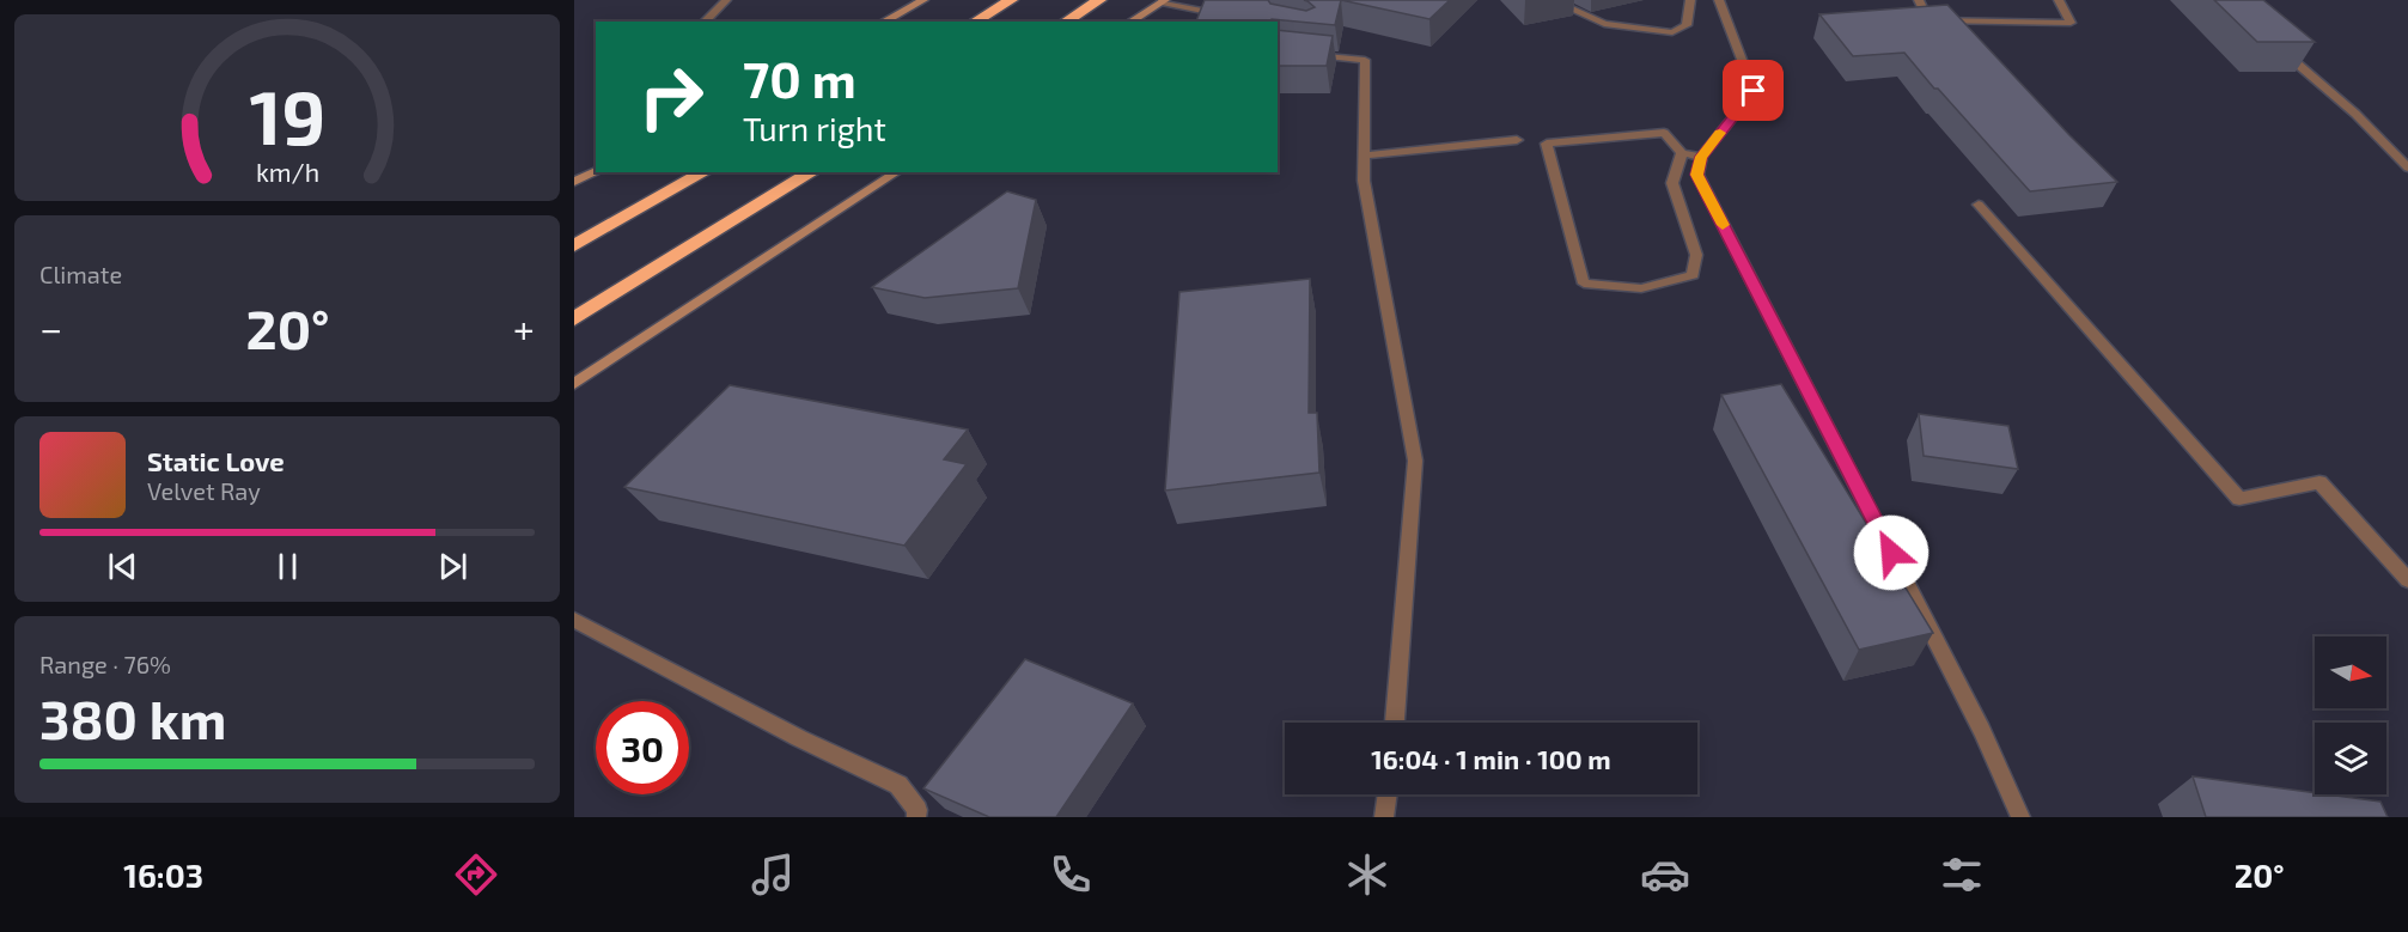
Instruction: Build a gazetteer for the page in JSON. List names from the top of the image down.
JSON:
{
  "north": "right",
  "page": {
    "turn": ["70 m", "Turn right"],
    "tile": [
      "Climate",
      ["Range · 76%", "380 km"]
    ],
    "heat": ["−", "20°", "+"],
    "song": ["Static Love", "Velvet Ray"],
    "limit": "30",
    "trip": "16:04 · 1 min · 100 m",
    "tabs": ["16:03", "20°"],
    "gauge": ["19", "km/h"]
  }
}
